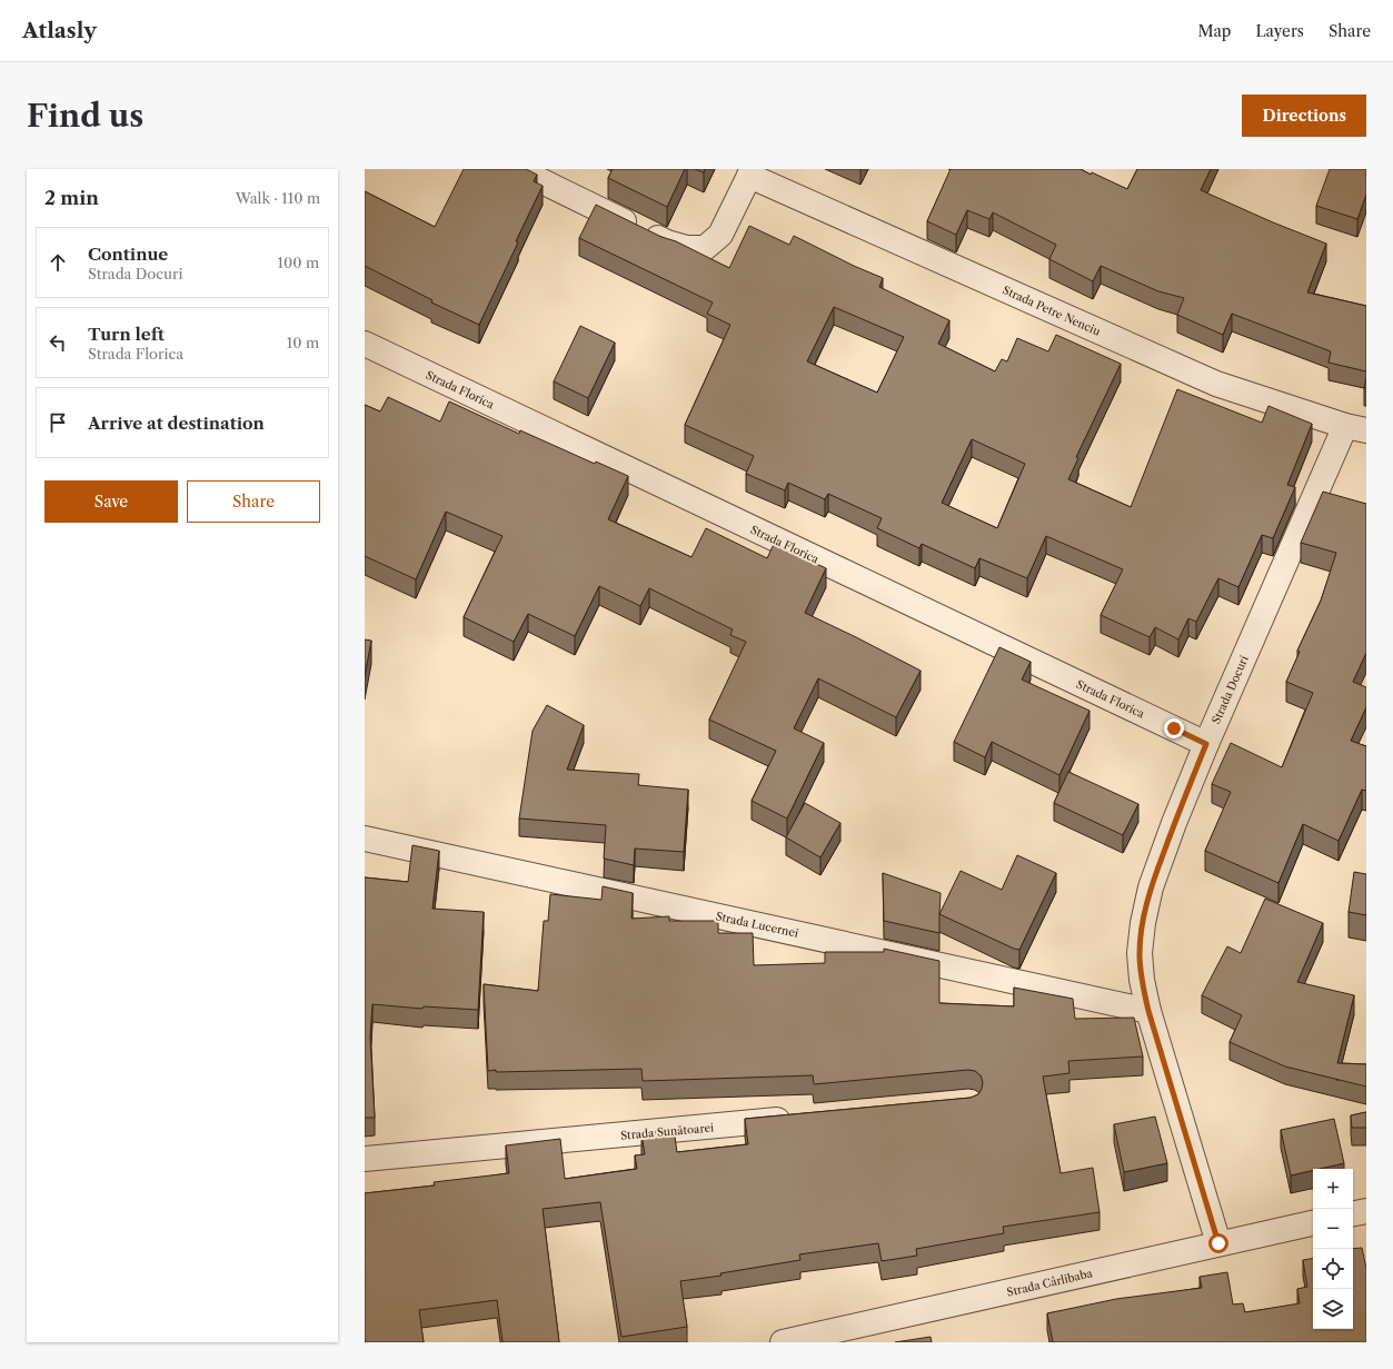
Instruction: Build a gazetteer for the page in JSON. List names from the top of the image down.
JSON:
{
  "streets": {
    "street": [
      "Strada Petre Nenciu",
      "Strada Florica",
      "Strada Docuri",
      "Strada Lucernei",
      "Strada Sunătoarei",
      "Strada Cârlibaba"
    ]
  },
  "crossings": [
    ["Strada Petre Nenciu", "Strada Docuri"],
    ["Strada Florica", "Strada Docuri"],
    ["Strada Docuri", "Strada Lucernei"],
    ["Strada Docuri", "Strada Cârlibaba"]
  ],
  "page": {
    "header": "Atlasly",
    "nav": ["Map", "Layers", "Share"],
    "buttons": [
      "Directions",
      ["Save", "Share"]
    ],
    "title": "Find us",
    "heading": ["2 min", "Walk · 110 m"],
    "list": [
      ["Continue", "Strada Docuri", "100 m"],
      ["Turn left", "Strada Florica", "10 m"],
      "Arrive at destination"
    ],
    "map_buttons": ["+", "−"]
  }
}
